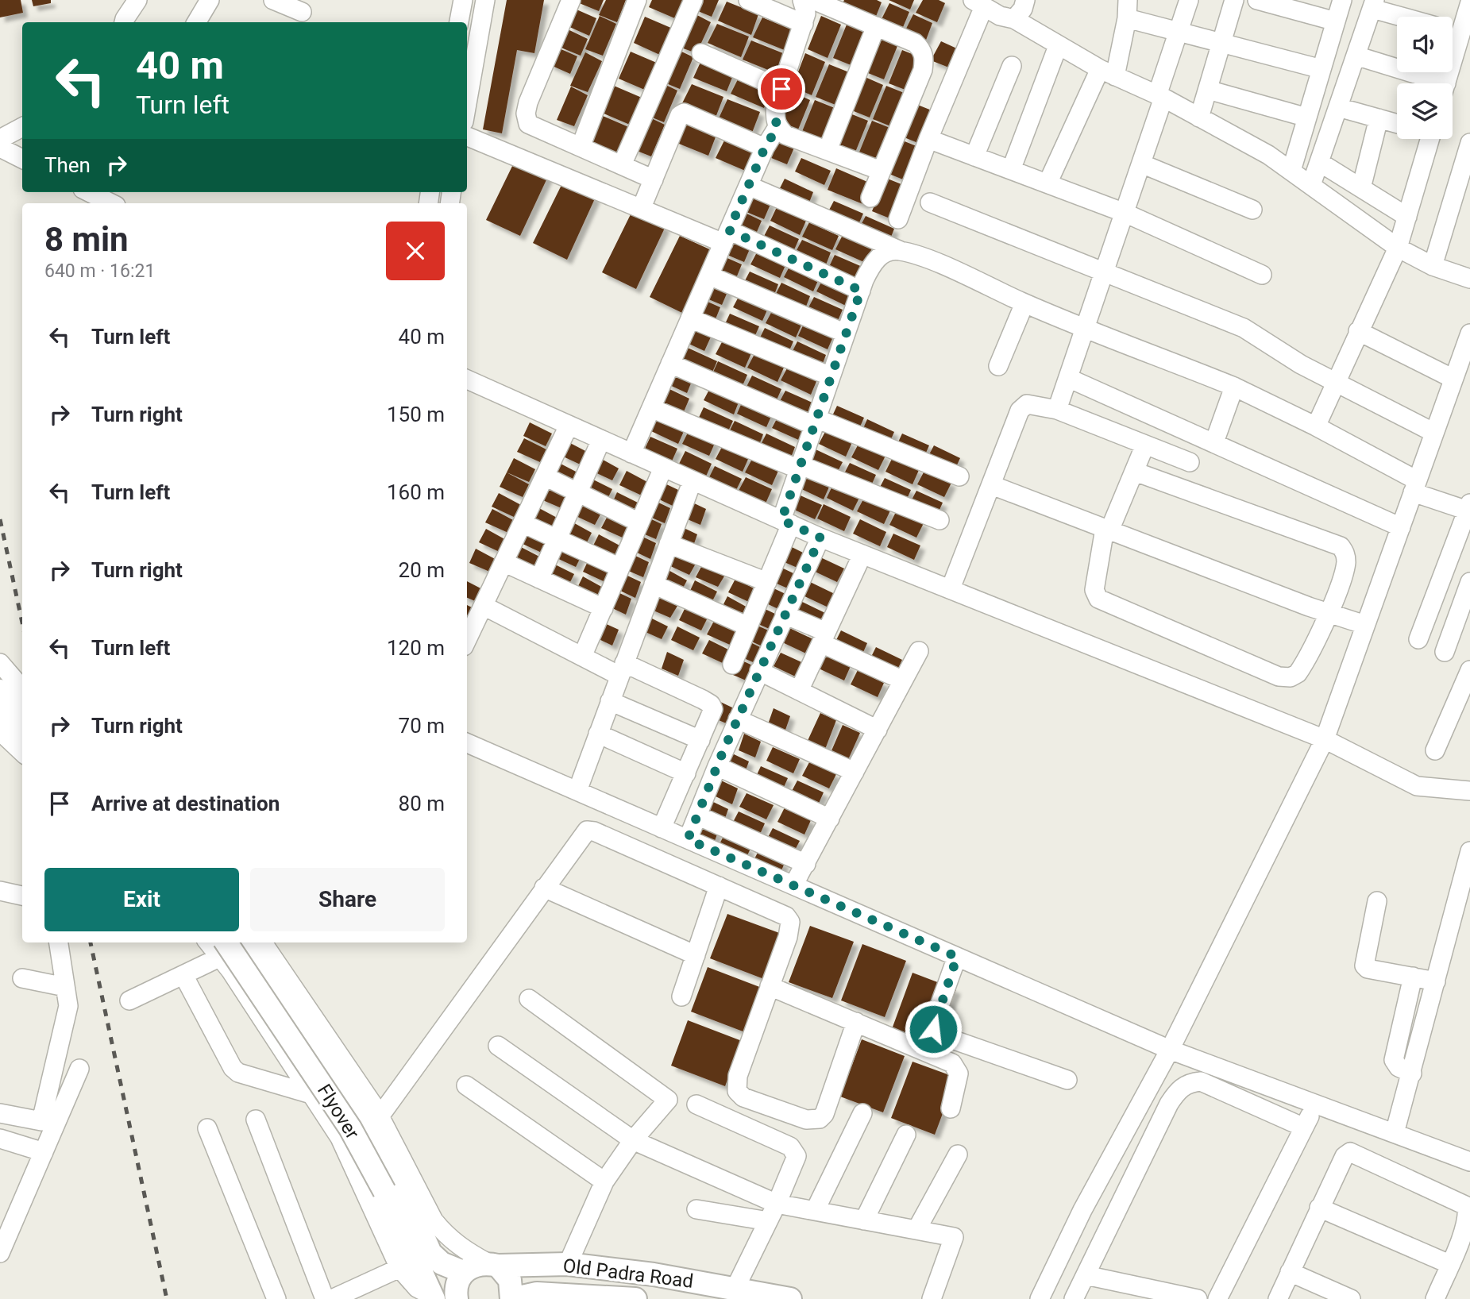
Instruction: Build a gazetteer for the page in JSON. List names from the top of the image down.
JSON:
{
  "streets": {
    "main road": ["Flyover", "Old Padra Road"]
  },
  "crossings": [
    ["Flyover", "Old Padra Road"]
  ],
  "page": {
    "turn": ["40 m", "Turn left"],
    "then": "Then",
    "heading": ["8 min", "640 m · 16:21"],
    "list": [
      {
        "name": "Turn left",
        "value": "40 m"
      },
      {
        "name": "Turn right",
        "value": "150 m"
      },
      {
        "name": "Turn left",
        "value": "160 m"
      },
      {
        "name": "Turn right",
        "value": "20 m"
      },
      {
        "name": "Turn left",
        "value": "120 m"
      },
      {
        "name": "Turn right",
        "value": "70 m"
      },
      {
        "name": "Arrive at destination",
        "value": "80 m"
      }
    ],
    "buttons": ["Exit", "Share"]
  }
}
